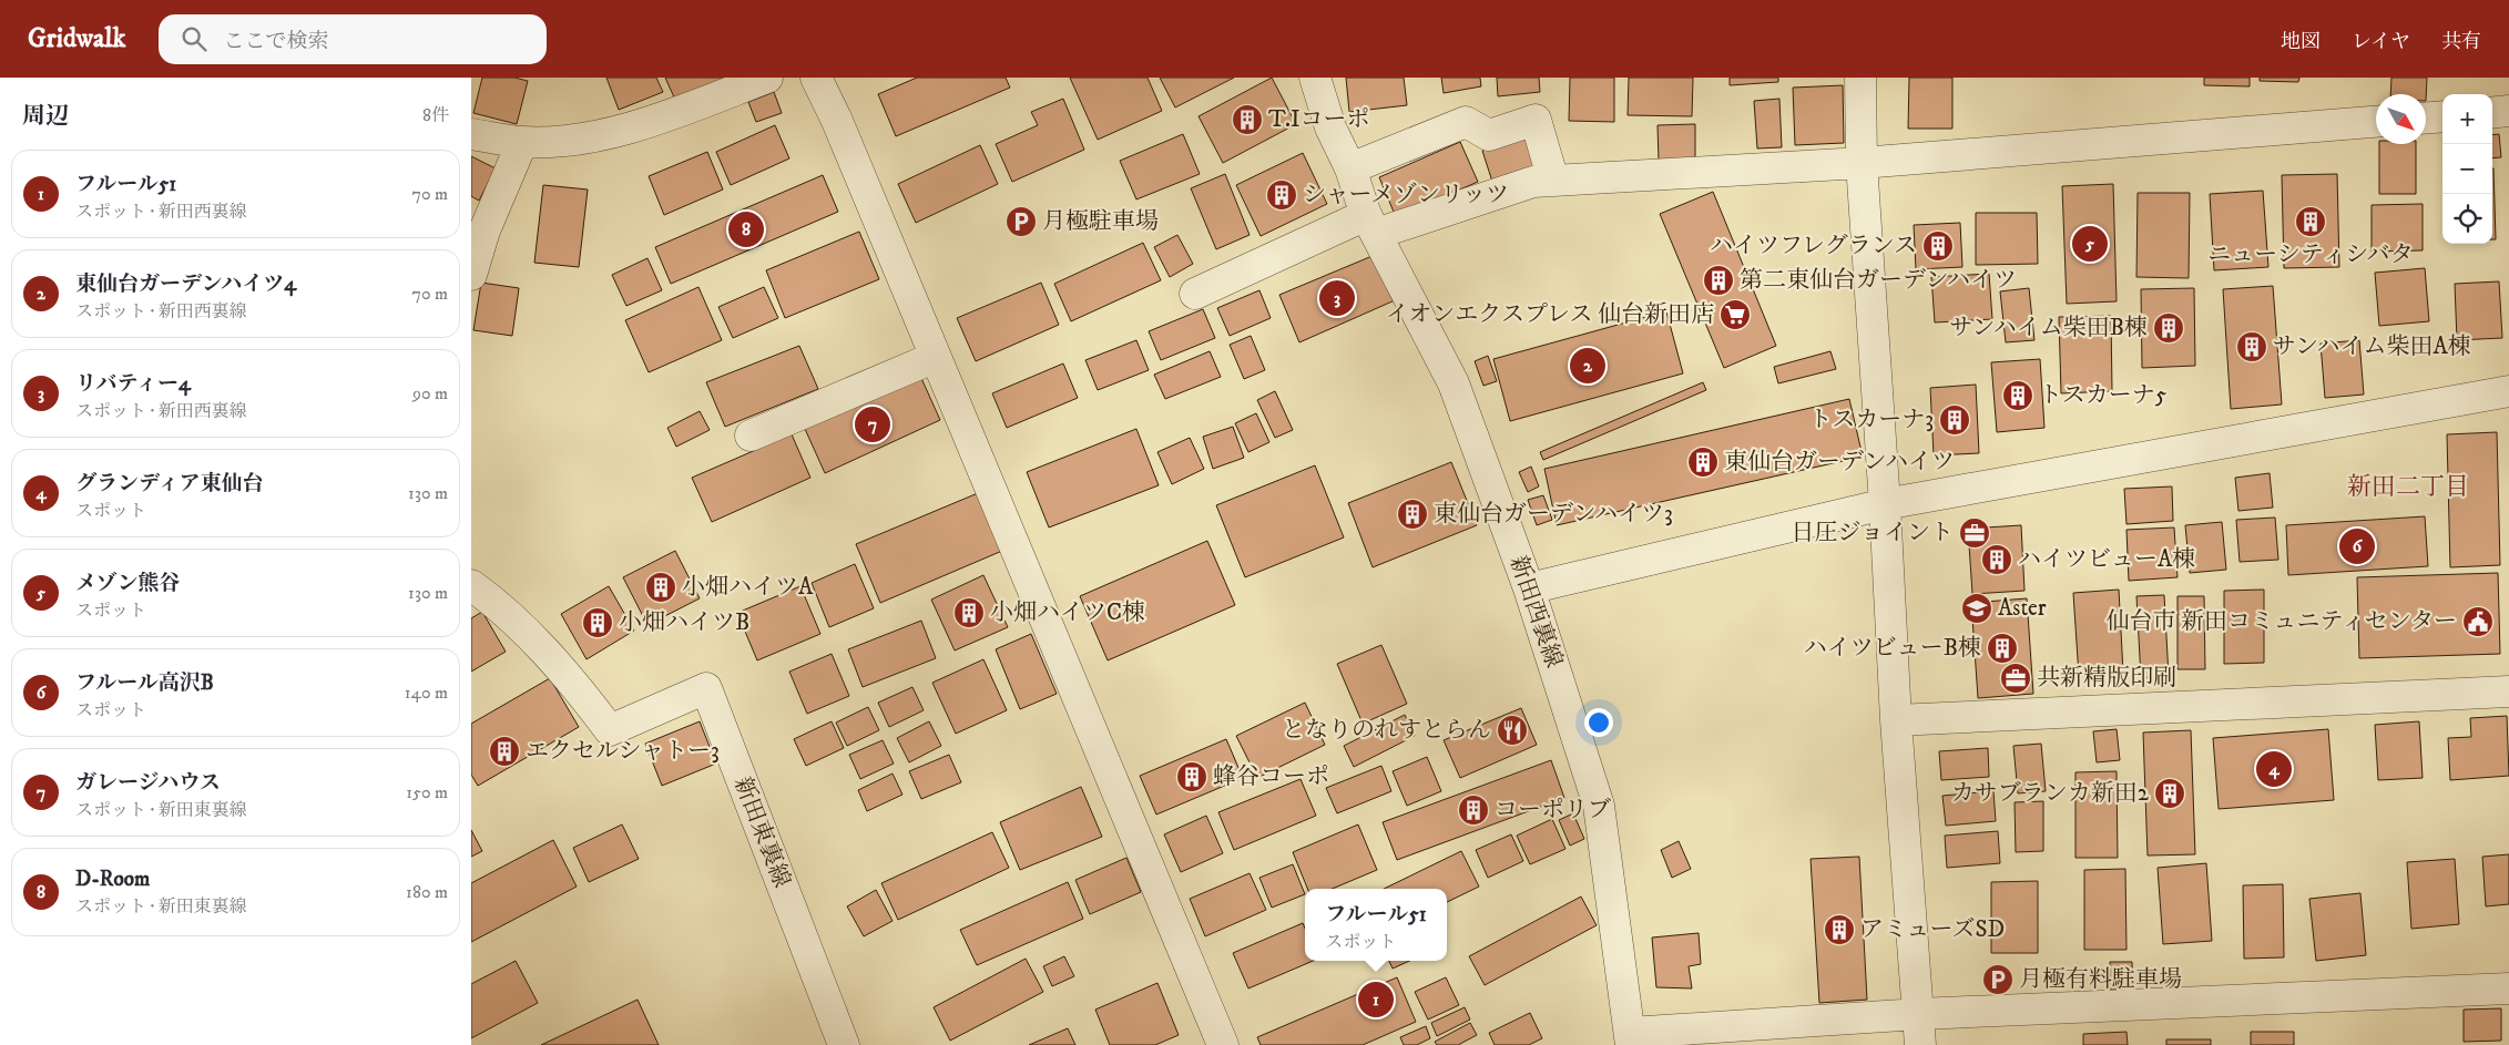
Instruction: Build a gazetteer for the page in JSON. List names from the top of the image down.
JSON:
{
  "streets": {
    "street": ["新田西裏線", "新田東裏線"]
  },
  "districts": ["新田二丁目"],
  "places": {
    "building": [
      "T.Iコーポ",
      "シャーメゾンリッツ",
      "ニューシティシバタ",
      "ハイツフレグランス",
      "第二東仙台ガーデンハイツ",
      "サンハイム柴田B棟",
      "サンハイム柴田A棟",
      "トスカーナ5",
      "トスカーナ3",
      "東仙台ガーデンハイツ",
      "東仙台ガーデンハイツ3",
      "ハイツビューA棟",
      "小畑ハイツA",
      "小畑ハイツC棟",
      "小畑ハイツB",
      "ハイツビューB棟",
      "エクセルシャトー3",
      "蜂谷コーポ",
      "カサブランカ新田2",
      "コーポリブ",
      "アミューズSD"
    ],
    "parking": ["月極駐車場", "月極有料駐車場"],
    "supermarket": ["イオンエクスプレス 仙台新田店"],
    "office": ["日圧ジョイント", "共新精版印刷"],
    "school or university": ["Aster"],
    "public building": ["仙台市 新田コミュニティセンター"],
    "restaurant": ["となりのれすとらん"]
  },
  "north": "bottom right",
  "page": {
    "header": "Gridwalk",
    "search": "ここで検索",
    "nav": ["地図", "レイヤ", "共有"],
    "heading": ["周辺", "8件"],
    "map_buttons": ["+", "−"],
    "list": [
      {
        "mark": "1",
        "name": "フルール51",
        "note": "スポット · 新田西裏線",
        "value": "70 m"
      },
      {
        "mark": "2",
        "name": "東仙台ガーデンハイツ4",
        "note": "スポット · 新田西裏線",
        "value": "70 m"
      },
      {
        "mark": "3",
        "name": "リバティー4",
        "note": "スポット · 新田西裏線",
        "value": "90 m"
      },
      {
        "mark": "4",
        "name": "グランディア東仙台",
        "note": "スポット",
        "value": "130 m"
      },
      {
        "mark": "5",
        "name": "メゾン熊谷",
        "note": "スポット",
        "value": "130 m"
      },
      {
        "mark": "6",
        "name": "フルール高沢B",
        "note": "スポット",
        "value": "140 m"
      },
      {
        "mark": "7",
        "name": "ガレージハウス",
        "note": "スポット · 新田東裏線",
        "value": "150 m"
      },
      {
        "mark": "8",
        "name": "D-Room",
        "note": "スポット · 新田東裏線",
        "value": "180 m"
      }
    ],
    "pins": [
      "8",
      "5",
      "3",
      "2",
      "7",
      "6",
      "4",
      "1"
    ],
    "popup": ["フルール51", "スポット"]
  }
}
